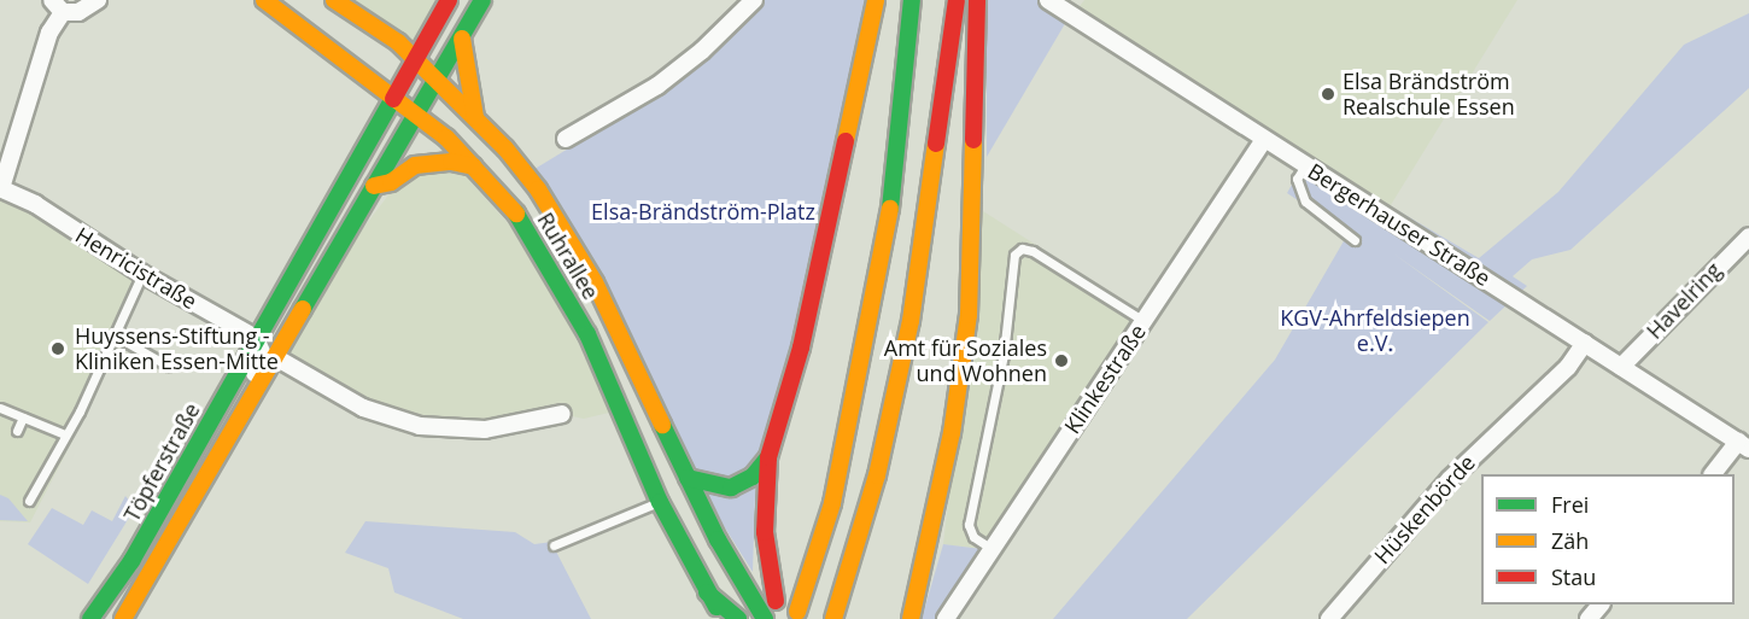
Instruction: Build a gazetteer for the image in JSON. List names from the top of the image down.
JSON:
{
  "streets": {
    "main road": ["Ruhrallee", "Töpferstraße"],
    "street": [
      "Bergerhauser Straße",
      "Henricistraße",
      "Havelring",
      "Klinkestraße",
      "Hüskenbörde"
    ]
  },
  "crossings": [
    ["Bergerhauser Straße", "Havelring"],
    ["Bergerhauser Straße", "Klinkestraße"],
    ["Bergerhauser Straße", "Hüskenbörde"],
    ["Ruhrallee", "Töpferstraße"],
    ["Henricistraße", "Töpferstraße"]
  ],
  "parks": ["Elsa-Brändström-Platz", "KGV-Ahrfeldsiepen e.V."],
  "places": ["Elsa Brändström Realschule Essen", "Huyssens-Stiftung - Kliniken Essen-Mitte", "Amt für Soziales und Wohnen"],
  "legend": ["Frei", "Zäh", "Stau"]
}
